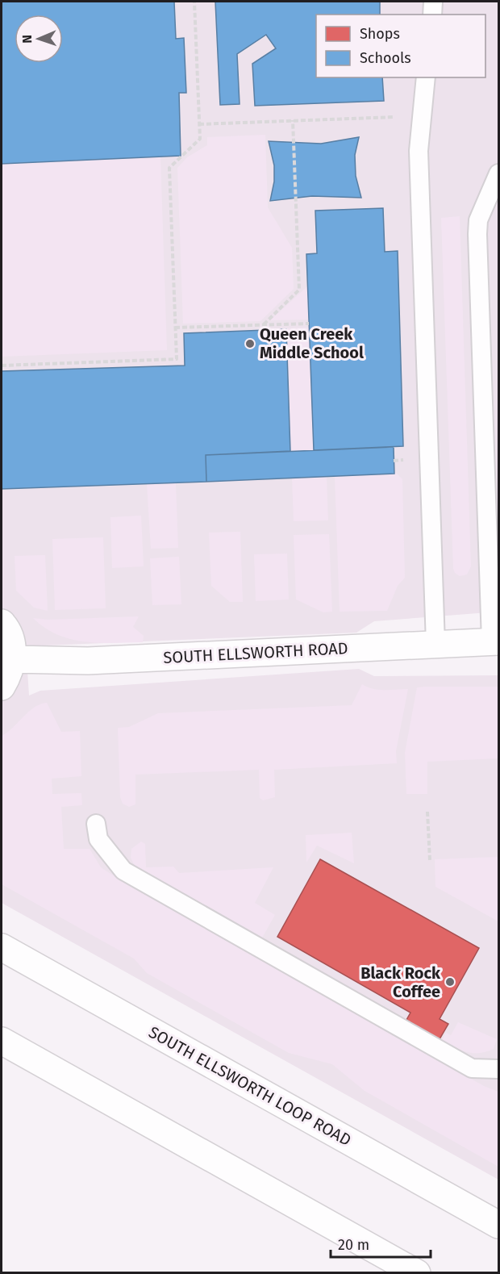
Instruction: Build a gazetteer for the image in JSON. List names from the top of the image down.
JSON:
{
  "streets": {
    "main road": ["SOUTH ELLSWORTH ROAD", "SOUTH ELLSWORTH LOOP ROAD"]
  },
  "places": ["Queen Creek Middle School", "Black Rock Coffee"],
  "legend": ["Shops", "Schools"],
  "scale_bar": "20 m",
  "north": "left"
}
